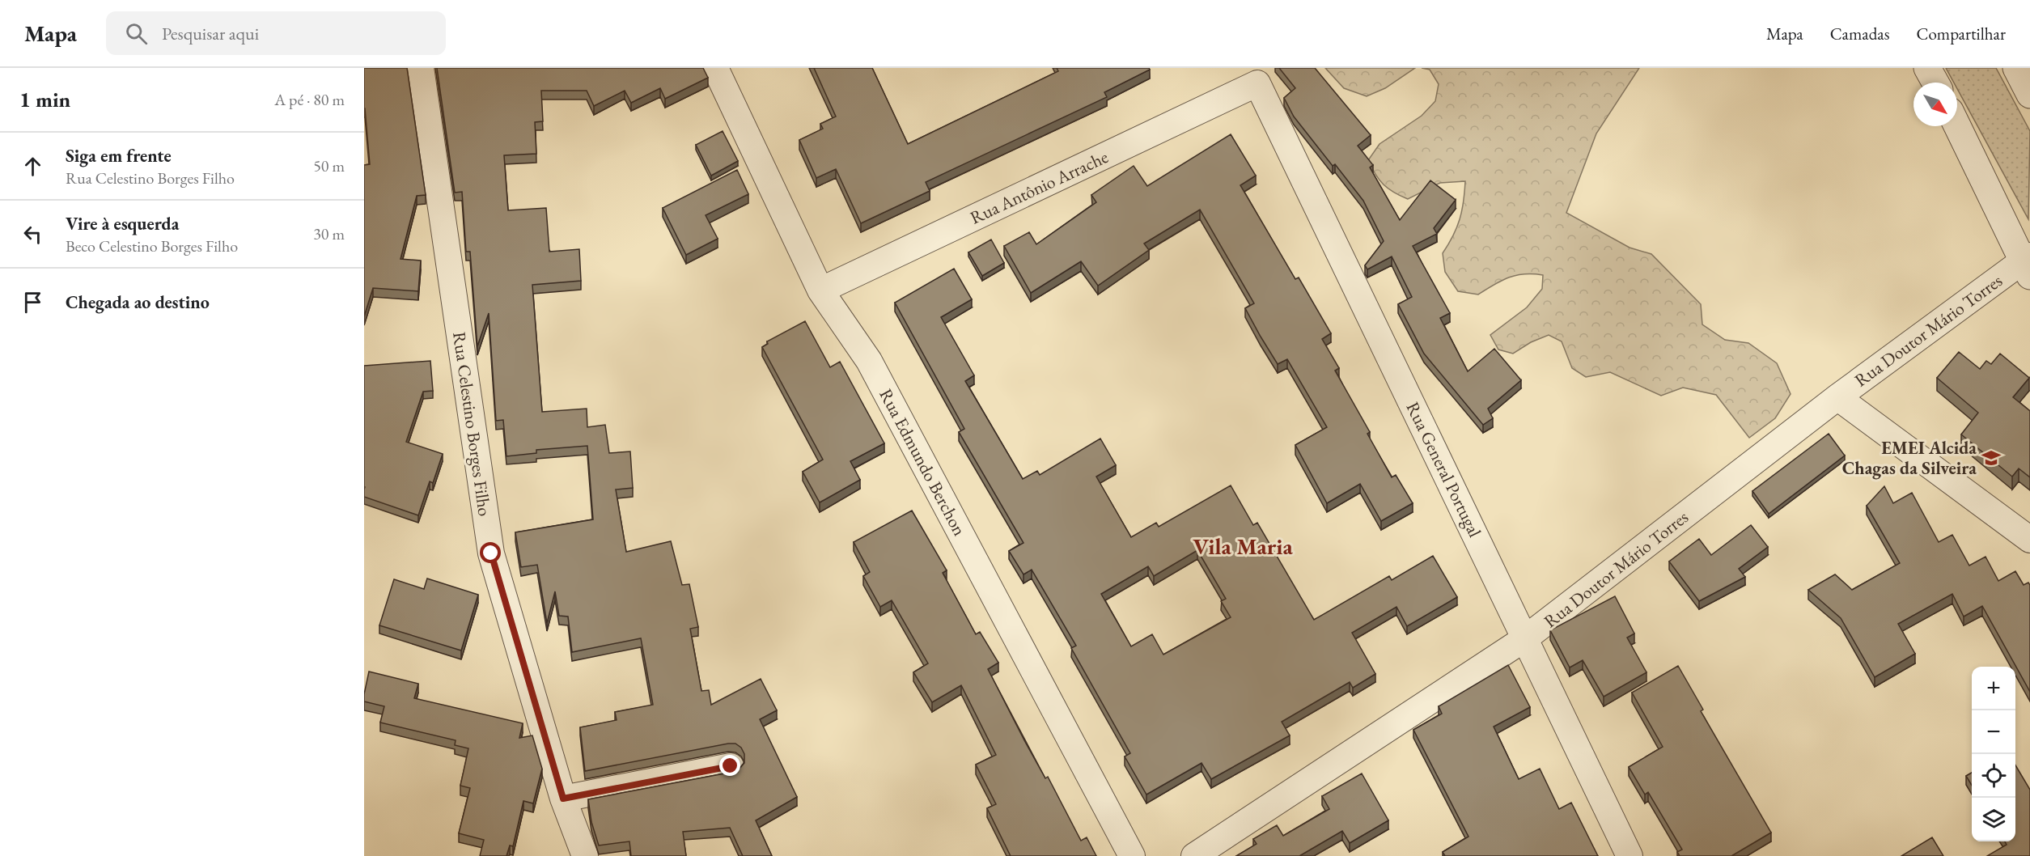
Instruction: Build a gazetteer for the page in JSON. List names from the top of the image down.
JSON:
{
  "streets": {
    "street": [
      "Rua Antônio Arrache",
      "Rua Doutor Mário Torres",
      "Rua Celestino Borges Filho",
      "Rua Edmundo Berchon",
      "Rua General Portugal"
    ]
  },
  "crossings": [
    ["Rua Antônio Arrache", "Rua Edmundo Berchon"],
    ["Rua Antônio Arrache", "Rua General Portugal"],
    ["Rua Doutor Mário Torres", "Rua General Portugal"]
  ],
  "districts": ["Vila Maria"],
  "places": {
    "school or university": ["EMEI Alcida Chagas da Silveira"]
  },
  "north": "bottom right",
  "page": {
    "header": "Mapa",
    "search": "Pesquisar aqui",
    "nav": ["Mapa", "Camadas", "Compartilhar"],
    "heading": ["1 min", "A pé · 80 m"],
    "list": [
      ["Siga em frente", "Rua Celestino Borges Filho", "50 m"],
      ["Vire à esquerda", "Beco Celestino Borges Filho", "30 m"],
      "Chegada ao destino"
    ],
    "map_buttons": ["+", "−"]
  }
}
